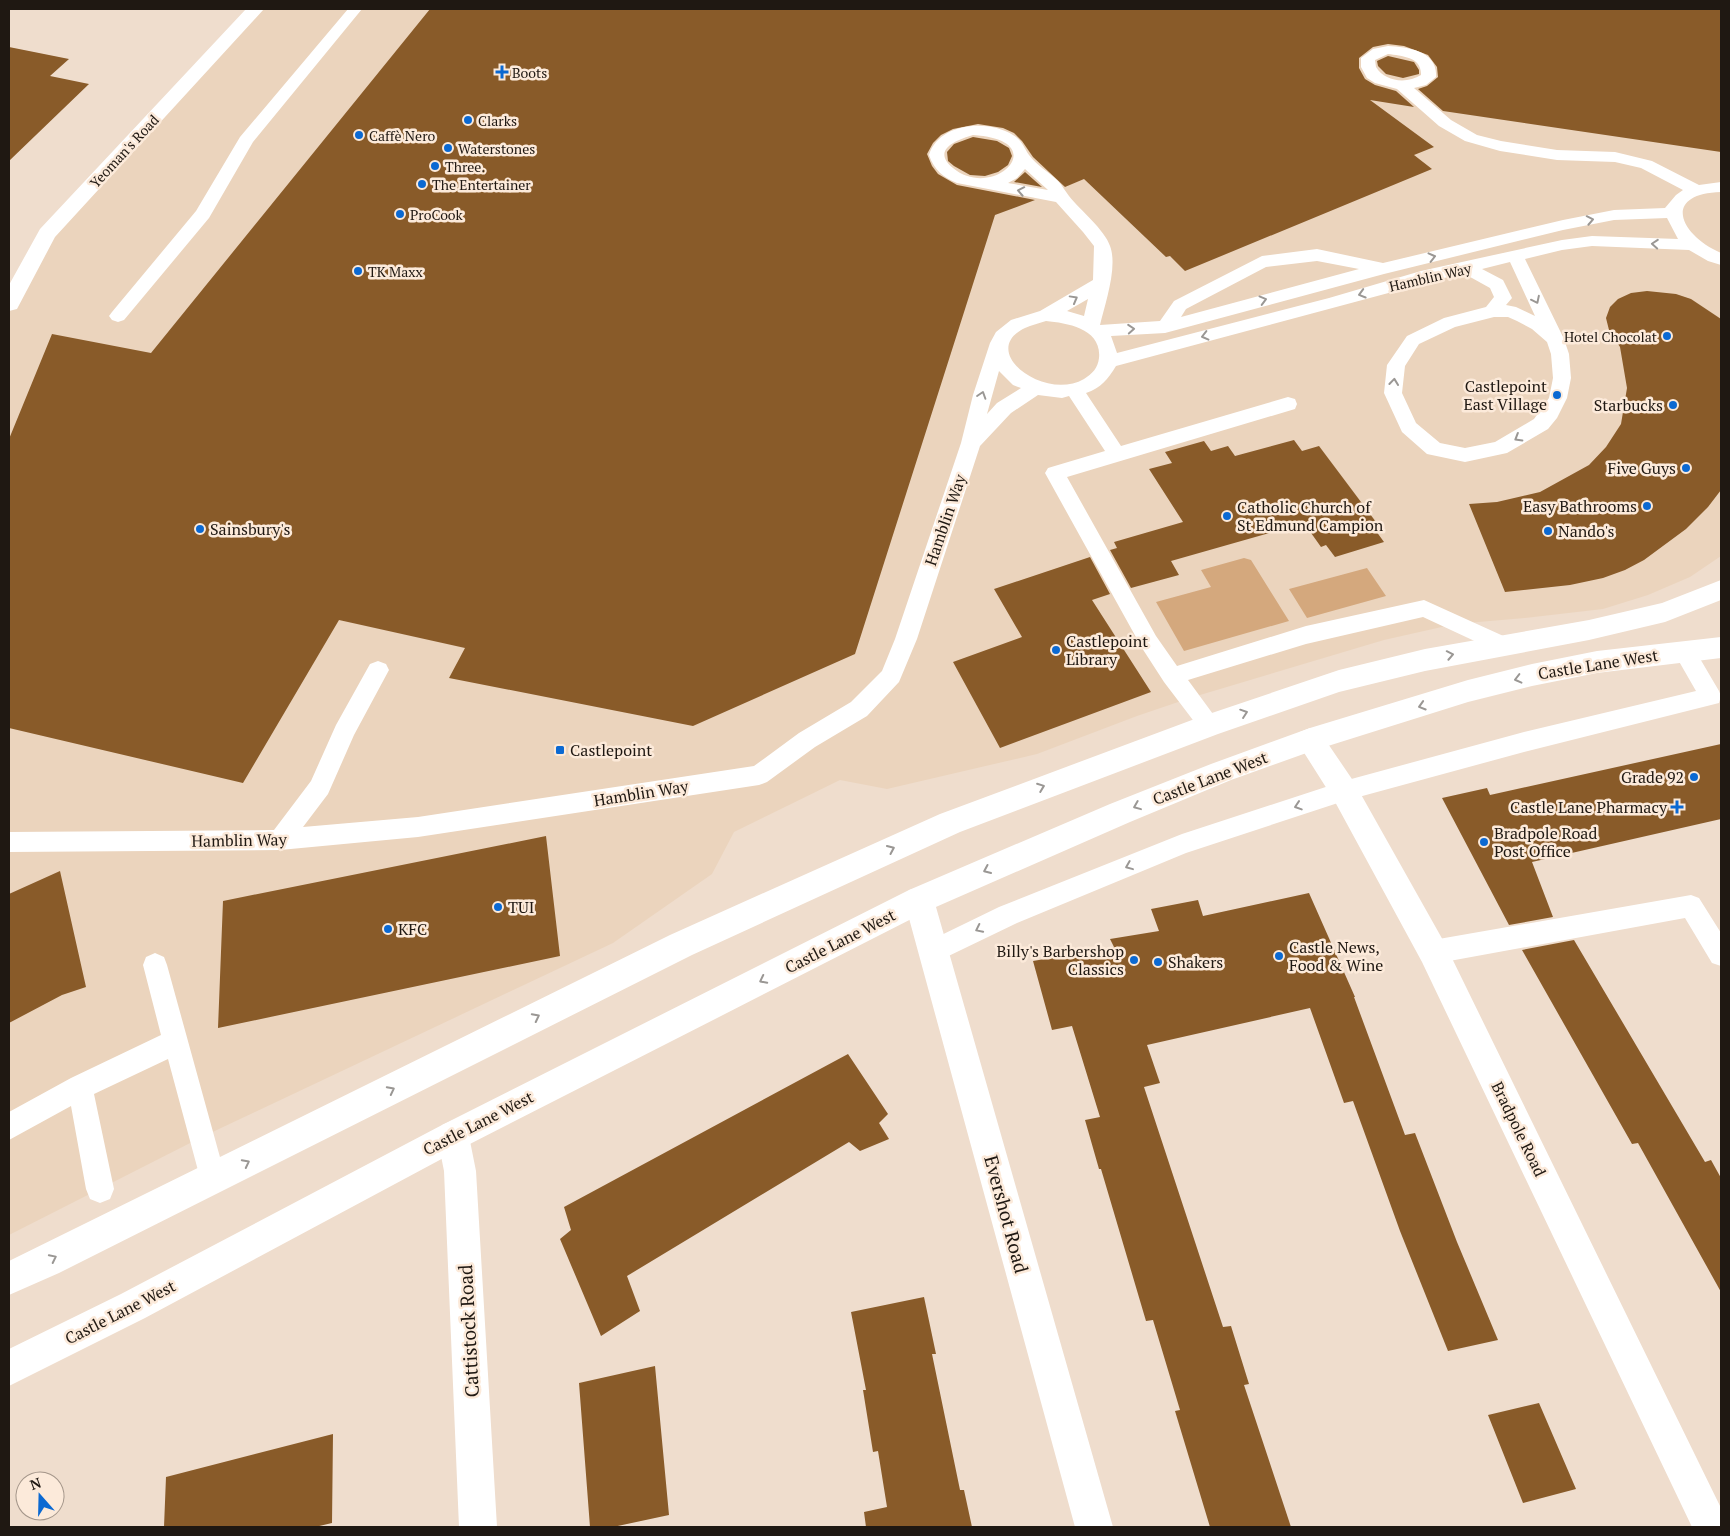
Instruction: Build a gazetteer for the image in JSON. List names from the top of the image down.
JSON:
{
  "streets": {
    "main road": [
      "Yeoman's Road",
      "Castle Lane West",
      "Bradpole Road",
      "Evershot Road",
      "Cattistock Road"
    ],
    "lane": ["Hamblin Way"]
  },
  "crossings": [
    ["Castle Lane West", "Bradpole Road"],
    ["Castle Lane West", "Evershot Road"],
    ["Castle Lane West", "Cattistock Road"]
  ],
  "places": {
    "health": ["Boots", "Castle Lane Pharmacy"],
    "other": [
      "Clarks",
      "Caffè Nero",
      "Waterstones",
      "Three.",
      "The Entertainer",
      "ProCook",
      "TK Maxx",
      "Hotel Chocolat",
      "Castlepoint East Village",
      "Starbucks",
      "Five Guys",
      "Easy Bathrooms",
      "Catholic Church of St Edmund Campion",
      "Sainsbury's",
      "Nando's",
      "Castlepoint Library",
      "Grade 92",
      "Bradpole Road Post Office",
      "TUI",
      "KFC",
      "Castle News, Food & Wine",
      "Billy's Barbershop Classics",
      "Shakers"
    ],
    "transit": ["Castlepoint"]
  },
  "north": "top"
}
